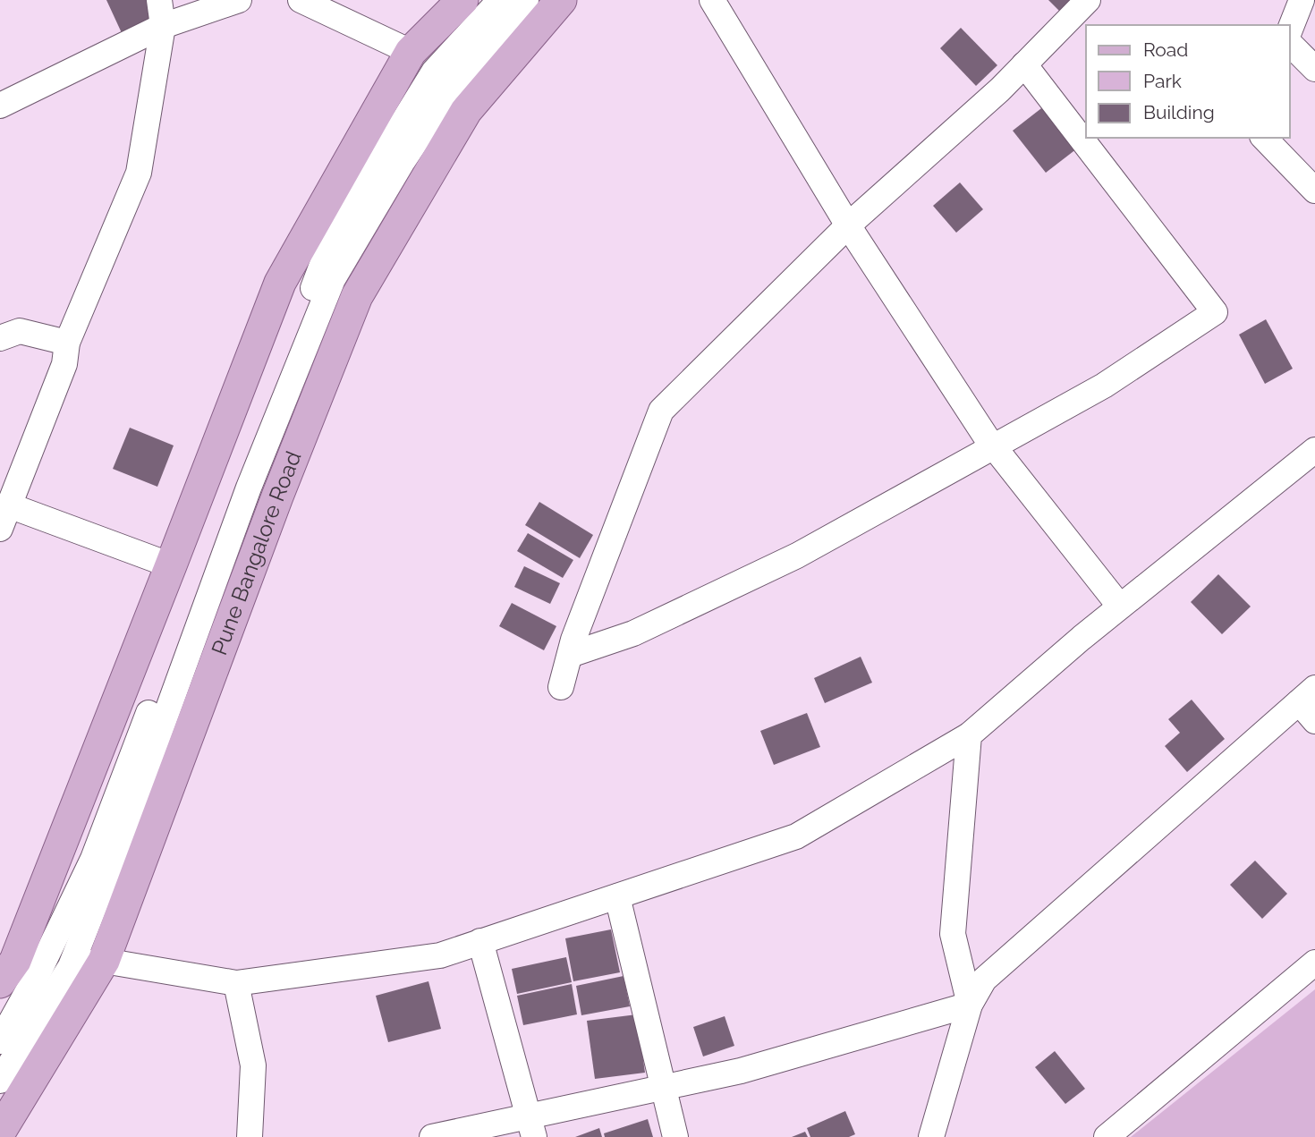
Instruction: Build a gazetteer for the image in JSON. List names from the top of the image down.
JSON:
{
  "streets": {
    "main road": ["Pune Bangalore Road"]
  },
  "legend": ["Road", "Park", "Building"]
}
